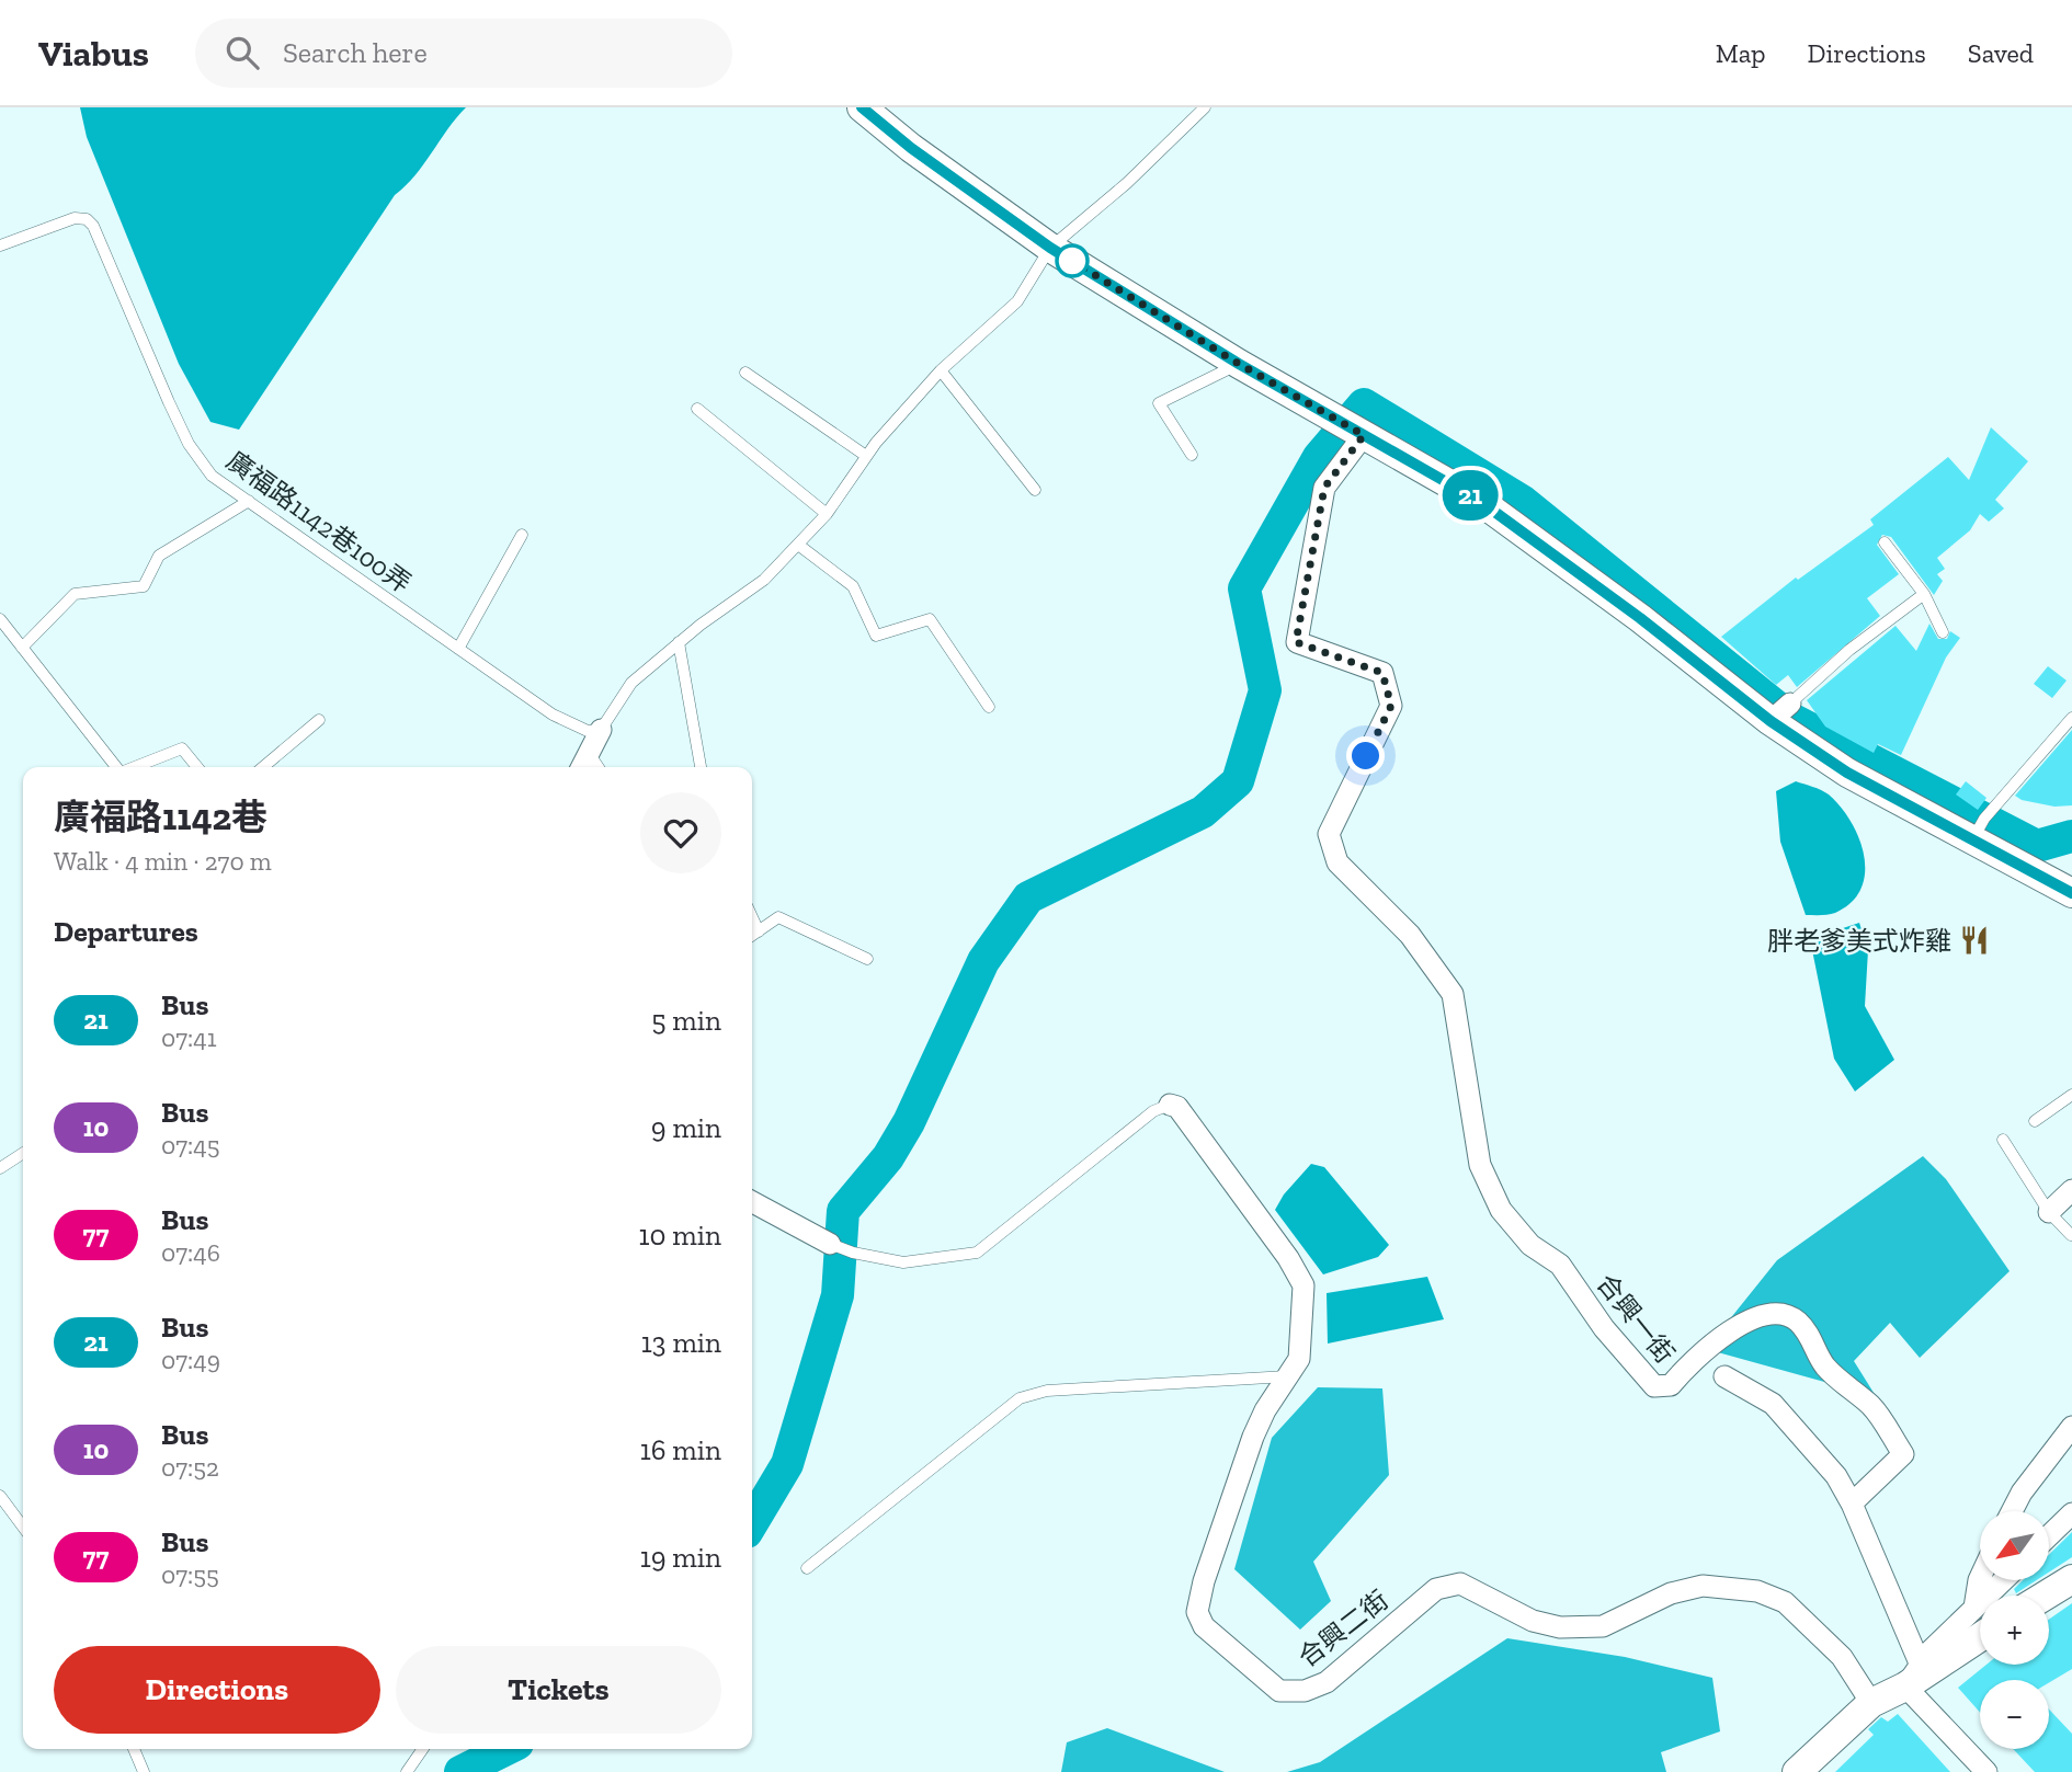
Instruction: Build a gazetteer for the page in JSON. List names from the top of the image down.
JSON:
{
  "streets": {
    "street": ["合興一街", "合興二街"],
    "lane": ["廣福路1142巷100弄"]
  },
  "places": {
    "restaurant": ["胖老爹美式炸雞"]
  },
  "lines": ["bus line 21"],
  "north": "bottom left",
  "page": {
    "header": "Viabus",
    "search": "Search here",
    "nav": ["Map", "Directions", "Saved"],
    "on_map": "21",
    "heading": [
      ["廣福路1142巷", "Walk · 4 min · 270 m"],
      "Departures"
    ],
    "list": [
      {
        "mark": "21",
        "name": "Bus",
        "note": "07:41",
        "value": "5 min"
      },
      {
        "mark": "10",
        "name": "Bus",
        "note": "07:45",
        "value": "9 min"
      },
      {
        "mark": "77",
        "name": "Bus",
        "note": "07:46",
        "value": "10 min"
      },
      {
        "mark": "21",
        "name": "Bus",
        "note": "07:49",
        "value": "13 min"
      },
      {
        "mark": "10",
        "name": "Bus",
        "note": "07:52",
        "value": "16 min"
      },
      {
        "mark": "77",
        "name": "Bus",
        "note": "07:55",
        "value": "19 min"
      }
    ],
    "map_buttons": ["+", "−"],
    "buttons": ["Directions", "Tickets"]
  }
}
